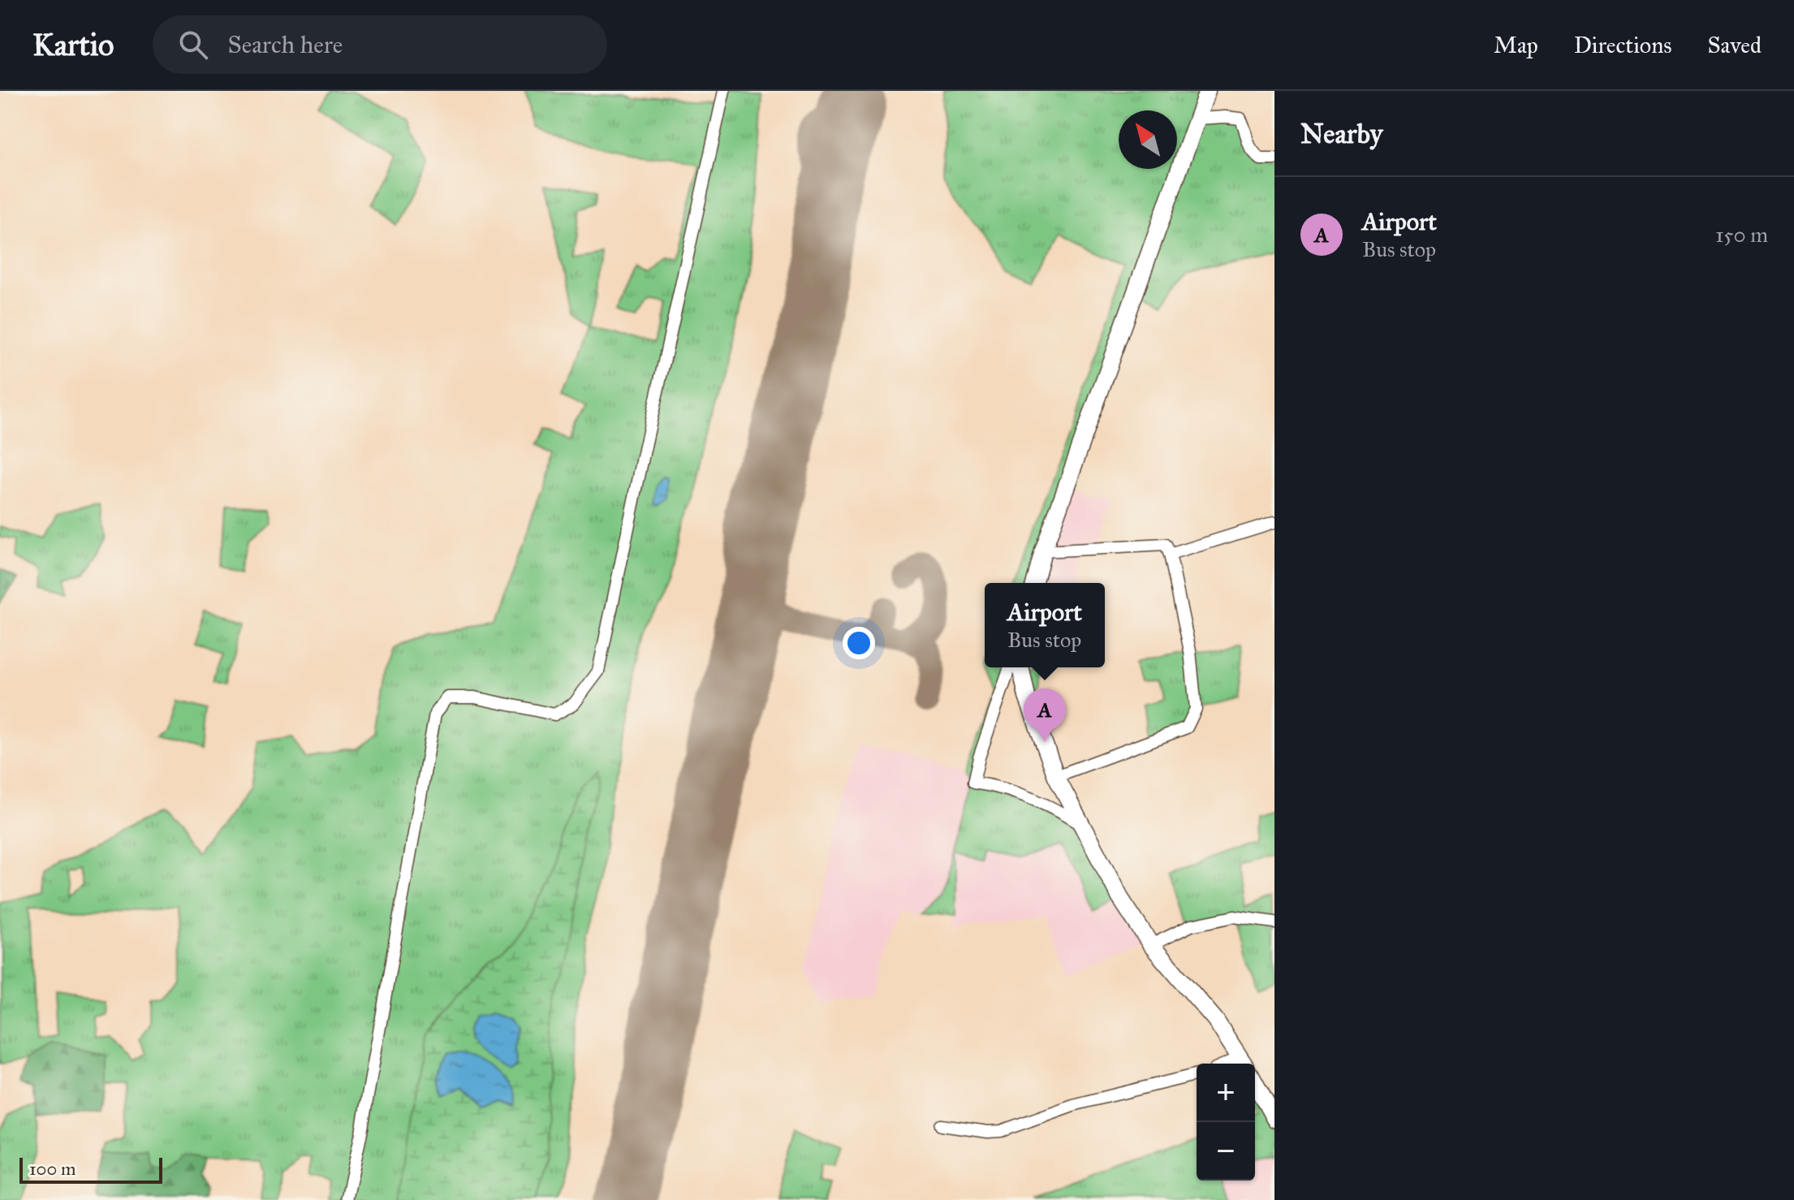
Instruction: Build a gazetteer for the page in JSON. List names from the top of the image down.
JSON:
{
  "scale_bar": "100 m",
  "north": "top left",
  "page": {
    "header": "Kartio",
    "search": "Search here",
    "nav": ["Map", "Directions", "Saved"],
    "heading": "Nearby",
    "list": [
      {
        "mark": "A",
        "name": "Airport",
        "note": "Bus stop",
        "value": "150 m"
      }
    ],
    "popup": ["Airport", "Bus stop"],
    "pins": "A",
    "map_buttons": ["+", "−"],
    "scale": "100 m"
  }
}
